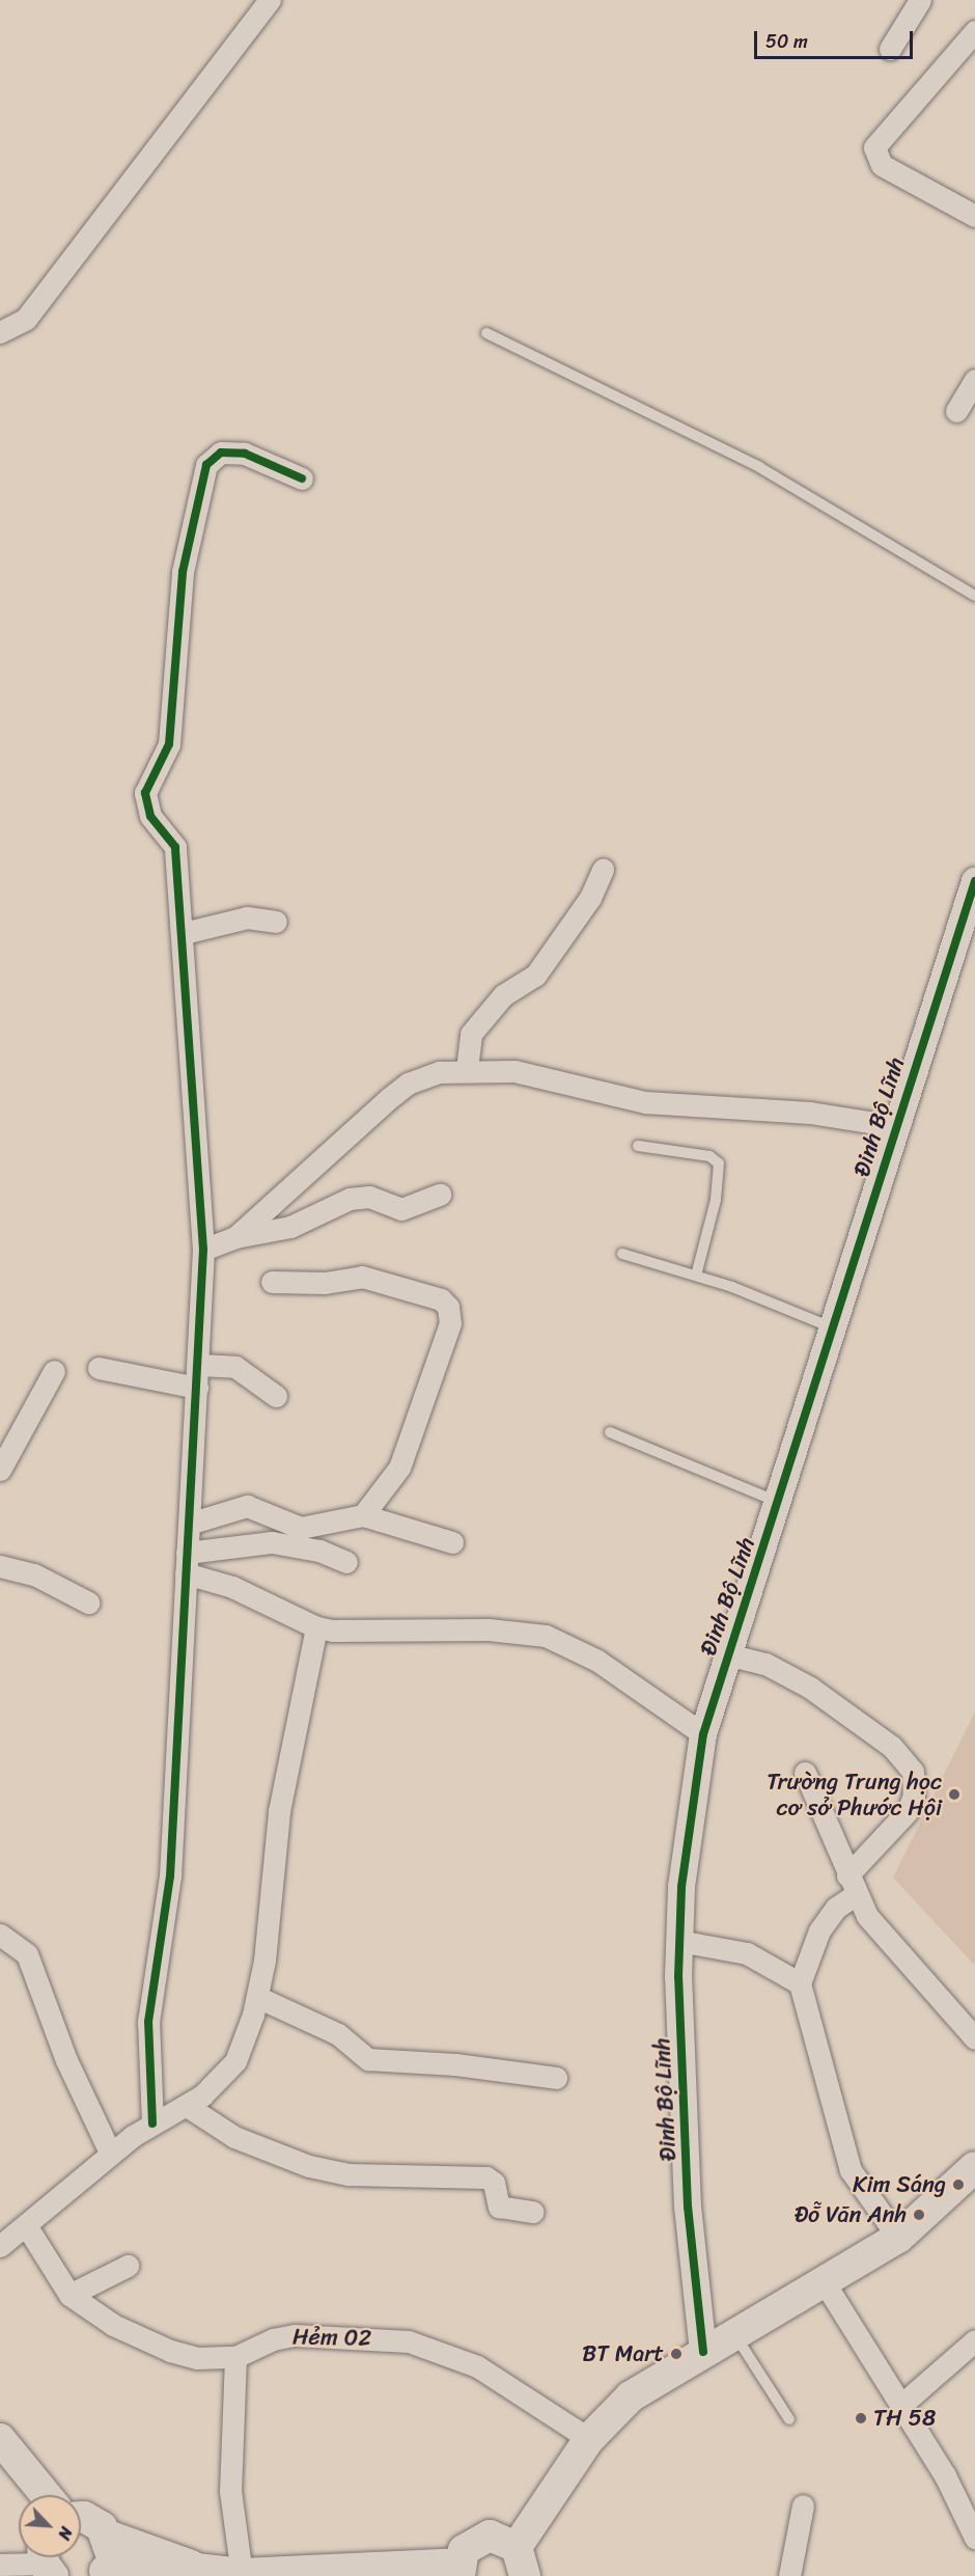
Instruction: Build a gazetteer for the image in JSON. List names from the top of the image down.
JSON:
{
  "streets": {
    "street": ["Đinh Bộ Lĩnh", "Hẻm 02"]
  },
  "places": [
    "Trường Trung học cơ sở Phước Hội",
    "Kim Sáng",
    "Đỗ Văn Anh",
    "BT Mart",
    "TH 58"
  ],
  "scale_bar": "50 m",
  "north": "bottom right"
}
